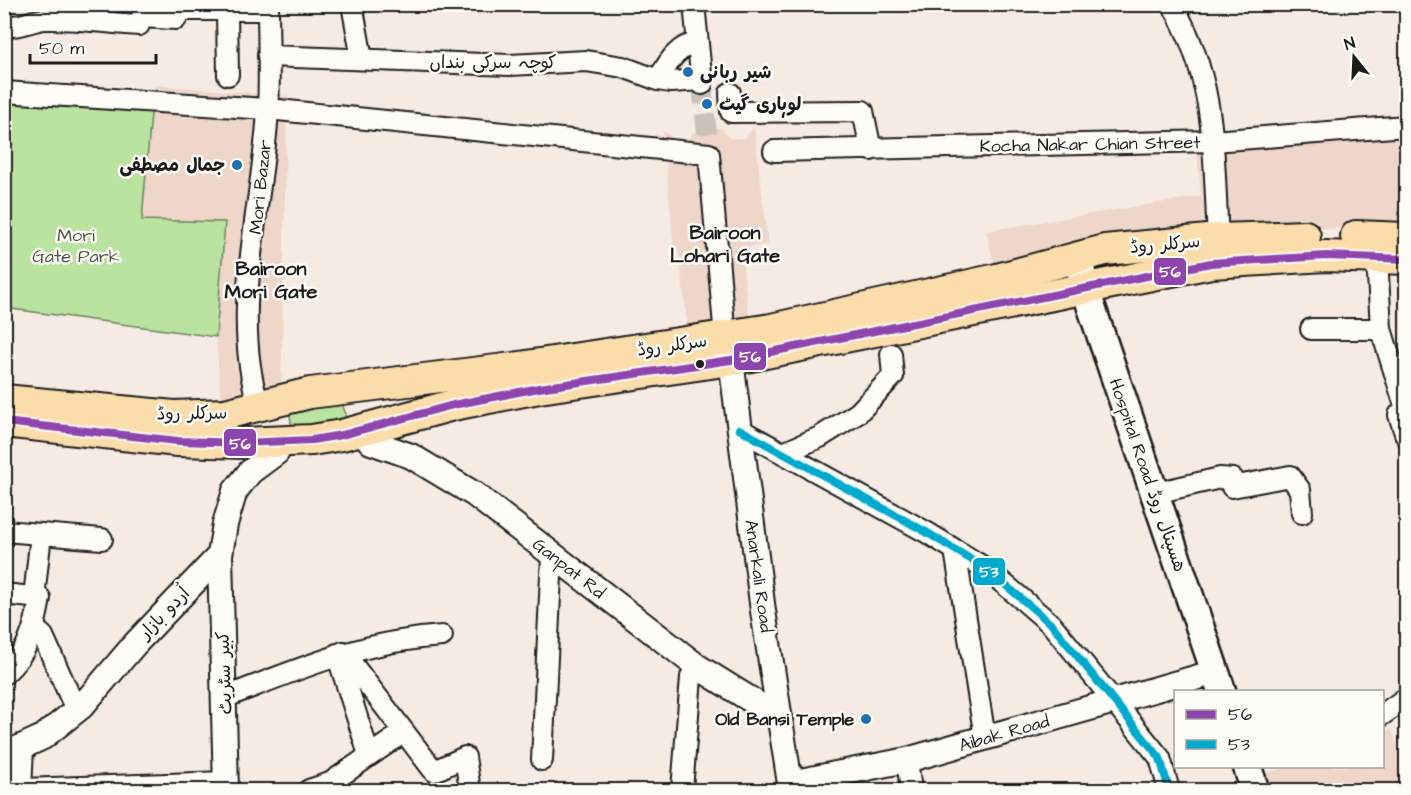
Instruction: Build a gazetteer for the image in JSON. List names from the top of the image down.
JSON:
{
  "streets": {
    "main road": ["سرکلر روڈ", "Hospital Road ھسپتال روڈ"],
    "street": [
      "کوچہ سرکی بنداں",
      "Kocha Nakar Chian Street",
      "Mori Bazar",
      "Ganpat Rd",
      "Anarkali Road",
      "اُردو بازار",
      "کبیر سٹریٹ",
      "Aibak Road"
    ]
  },
  "crossings": [
    ["کوچہ سرکی بنداں", "Mori Bazar"],
    ["Mori Bazar", "سرکلر روڈ"],
    ["سرکلر روڈ", "Hospital Road ھسپتال روڈ"],
    ["سرکلر روڈ", "Ganpat Rd"],
    ["سرکلر روڈ", "Anarkali Road"],
    ["Hospital Road ھسپتال روڈ", "Aibak Road"],
    ["Ganpat Rd", "Anarkali Road"],
    ["Anarkali Road", "Aibak Road"],
    ["اُردو بازار", "کبیر سٹریٹ"]
  ],
  "districts": ["Bairoon Lohari Gate", "Bairoon Mori Gate"],
  "parks": ["Mori Gate Park"],
  "places": [
    "شیر ربانی",
    "لوہاری گیٹ",
    "جمال مصطفی",
    "Old Bansi Temple"
  ],
  "lines": ["transit line 56", "transit line 53"],
  "legend": ["56", "53"],
  "scale_bar": "50 m",
  "north": "top"
}
